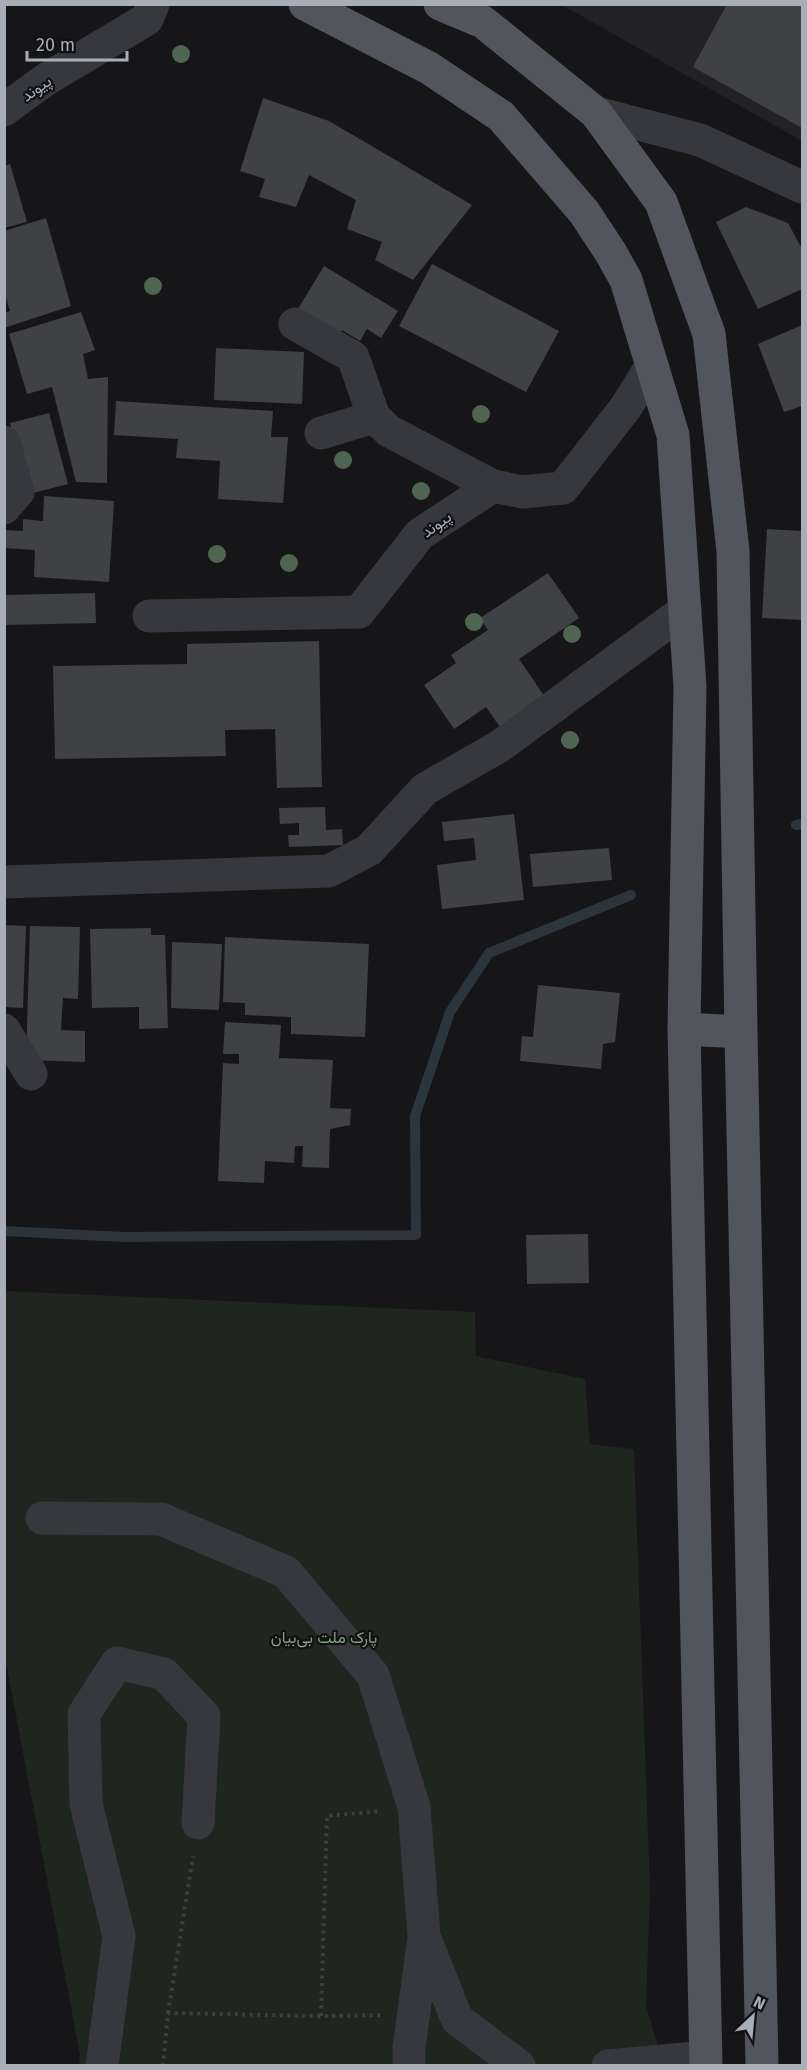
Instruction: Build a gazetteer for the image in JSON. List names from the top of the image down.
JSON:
{
  "streets": {
    "lane": ["پیوند"]
  },
  "parks": ["پارک ملت بی‌بیان"],
  "scale_bar": "20 m",
  "north": "top right"
}
